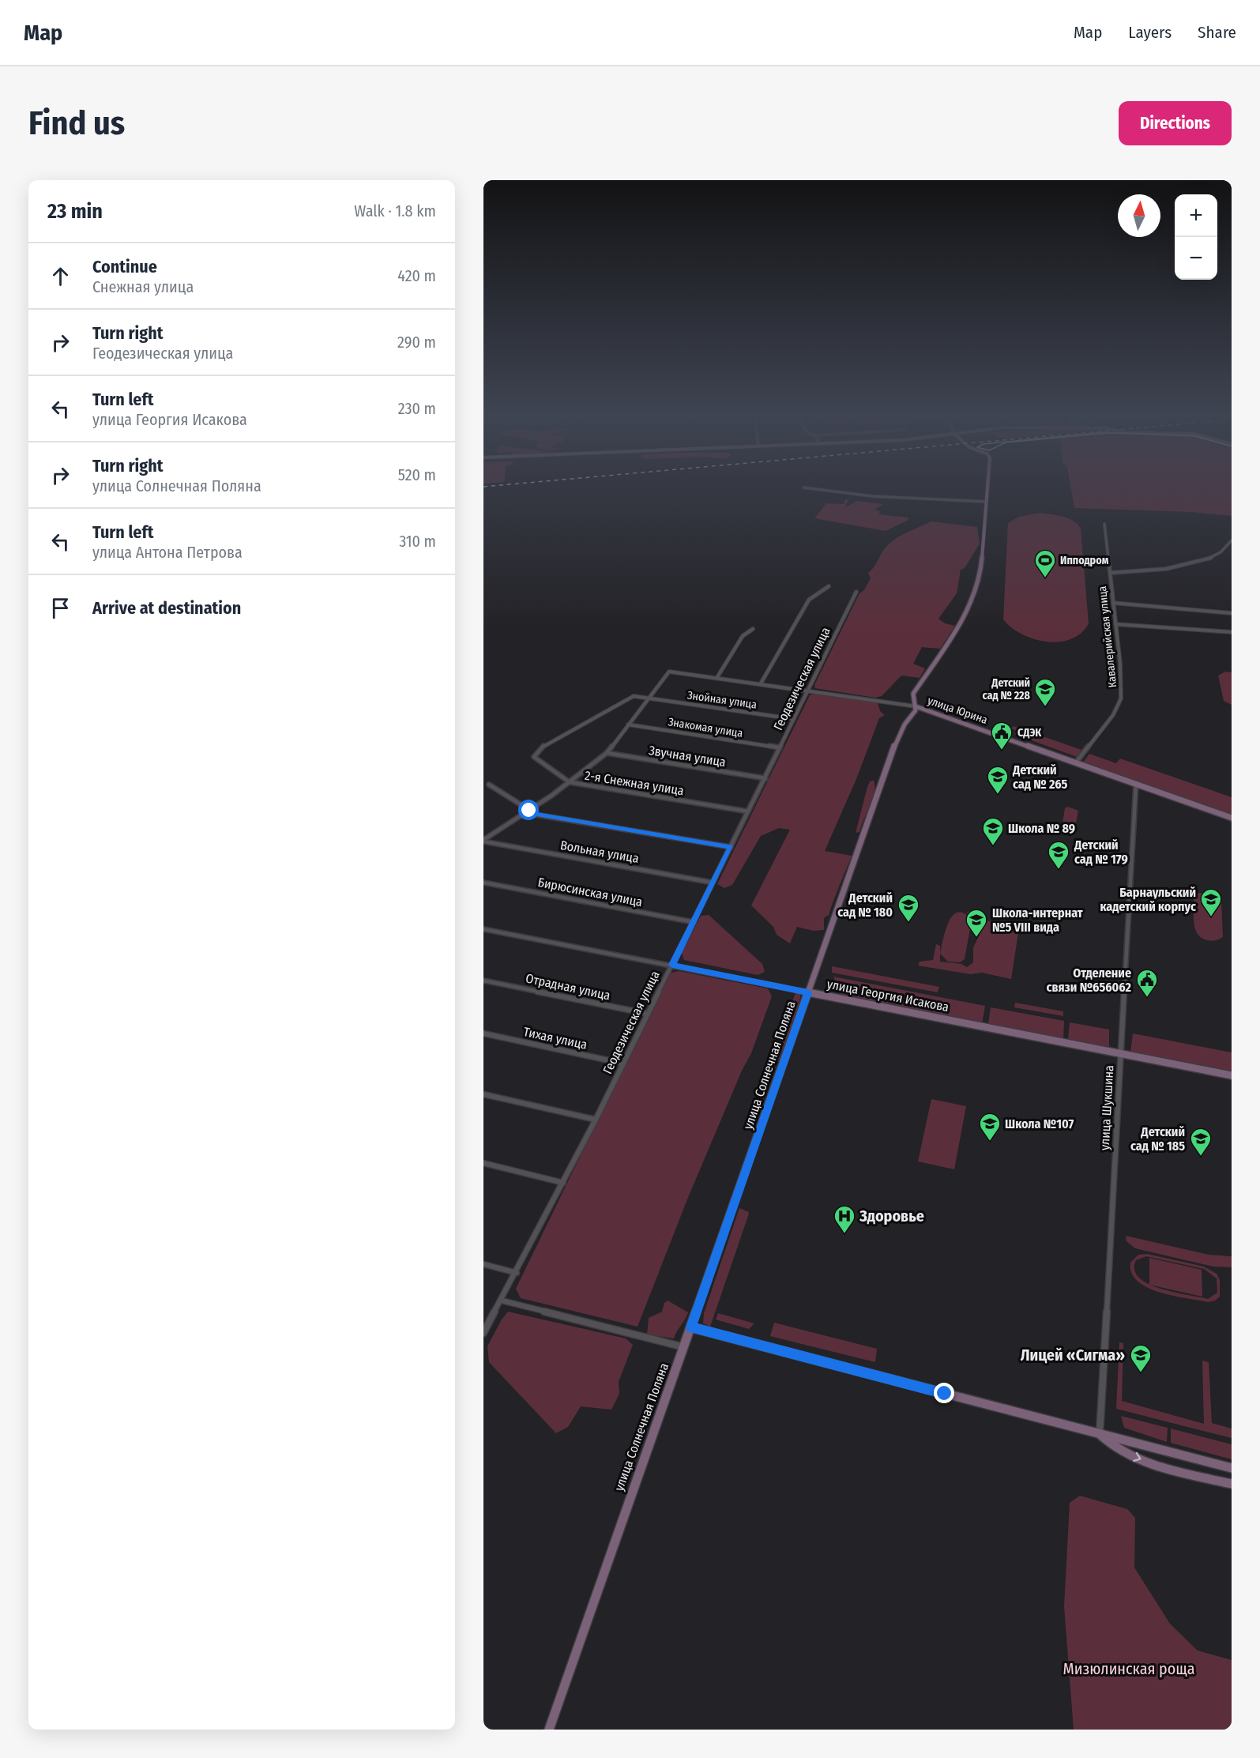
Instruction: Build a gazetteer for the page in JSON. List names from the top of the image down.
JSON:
{
  "streets": {
    "street": [
      "Кавалерийская улица",
      "Геодезическая улица",
      "Знойная улица",
      "улица Юрина",
      "Знакомая улица",
      "Звучная улица",
      "2-я Снежная улица",
      "Вольная улица",
      "Бирюсинская улица",
      "Отрадная улица",
      "улица Георгия Исакова",
      "Тихая улица",
      "улица Солнечная Поляна",
      "улица Шукшина"
    ]
  },
  "crossings": [
    ["Кавалерийская улица", "улица Юрина"],
    ["Геодезическая улица", "Знойная улица"],
    ["Геодезическая улица", "улица Юрина"],
    ["Геодезическая улица", "Знакомая улица"],
    ["Геодезическая улица", "Звучная улица"],
    ["Геодезическая улица", "2-я Снежная улица"],
    ["Геодезическая улица", "Вольная улица"],
    ["Геодезическая улица", "Бирюсинская улица"],
    ["Геодезическая улица", "Отрадная улица"],
    ["Геодезическая улица", "улица Георгия Исакова"],
    ["Геодезическая улица", "Тихая улица"],
    ["Знойная улица", "2-я Снежная улица"],
    ["улица Юрина", "улица Солнечная Поляна"],
    ["улица Юрина", "улица Шукшина"],
    ["улица Георгия Исакова", "улица Солнечная Поляна"],
    ["улица Георгия Исакова", "улица Шукшина"]
  ],
  "parks": ["Мизюлинская роща"],
  "places": {
    "sports": ["Ипподром"],
    "school or university": [
      "Детский сад № 228",
      "Детский сад № 265",
      "Школа № 89",
      "Детский сад № 179",
      "Барнаульский кадетский корпус",
      "Детский сад № 180",
      "Школа-интернат №5 VIII вида",
      "Школа №107",
      "Детский сад № 185",
      "Лицей «Сигма»"
    ],
    "public building": ["СДЭК", "Отделение связи №656062"],
    "hospital": ["Здоровье"]
  },
  "north": "top",
  "page": {
    "header": "Map",
    "nav": ["Map", "Layers", "Share"],
    "buttons": "Directions",
    "title": "Find us",
    "heading": ["23 min", "Walk · 1.8 km"],
    "map_buttons": ["+", "−"],
    "list": [
      ["Continue", "Снежная улица", "420 m"],
      ["Turn right", "Геодезическая улица", "290 m"],
      ["Turn left", "улица Георгия Исакова", "230 m"],
      ["Turn right", "улица Солнечная Поляна", "520 m"],
      ["Turn left", "улица Антона Петрова", "310 m"],
      "Arrive at destination"
    ]
  }
}
